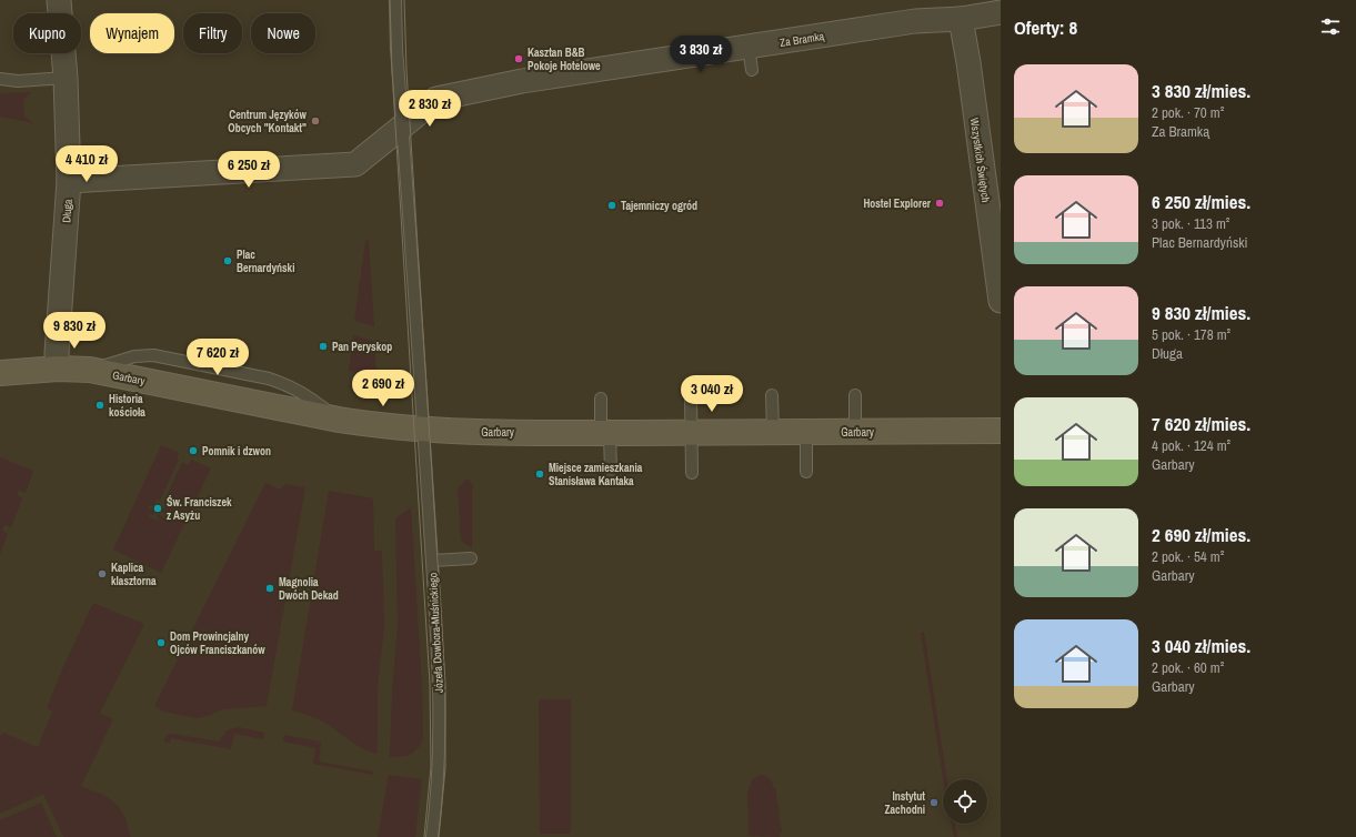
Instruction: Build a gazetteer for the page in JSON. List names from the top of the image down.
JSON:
{
  "streets": {
    "street": [
      "Za Bramką",
      "Wszystkich Świętych",
      "Długa",
      "Garbary"
    ],
    "lane": ["Józefa Dowbora-Muśnickiego"]
  },
  "crossings": [
    ["Za Bramką", "Wszystkich Świętych"],
    ["Długa", "Garbary"],
    ["Garbary", "Józefa Dowbora-Muśnickiego"]
  ],
  "places": [
    "Kasztan B&B Pokoje Hotelowe",
    "Centrum Języków Obcych \"Kontakt\"",
    "Hostel Explorer",
    "Tajemniczy ogród",
    "Plac Bernardyński",
    "Pan Peryskop",
    "Historia kościoła",
    "Pomnik i dzwon",
    "Miejsce zamieszkania Stanisława Kantaka",
    "Św. Franciszek z Asyżu",
    "Kaplica klasztorna",
    "Magnolia Dwóch Dekad",
    "Dom Prowincjalny Ojców Franciszkanów",
    "Instytut Zachodni"
  ],
  "page": {
    "heading": "Oferty: 8",
    "chip": [
      "Kupno",
      "Wynajem",
      "Filtry",
      "Nowe"
    ],
    "price": [
      "3 830 zł",
      "2 830 zł",
      "4 410 zł",
      "6 250 zł",
      "9 830 zł",
      "7 620 zł",
      "2 690 zł",
      "3 040 zł"
    ],
    "list": [
      {
        "name": "3 830 zł/mies.",
        "note": "2 pok. · 70 m² · Za Bramką"
      },
      {
        "name": "6 250 zł/mies.",
        "note": "3 pok. · 113 m² · Plac Bernardyński"
      },
      {
        "name": "9 830 zł/mies.",
        "note": "5 pok. · 178 m² · Długa"
      },
      {
        "name": "7 620 zł/mies.",
        "note": "4 pok. · 124 m² · Garbary"
      },
      {
        "name": "2 690 zł/mies.",
        "note": "2 pok. · 54 m² · Garbary"
      },
      {
        "name": "3 040 zł/mies.",
        "note": "2 pok. · 60 m² · Garbary"
      }
    ]
  }
}
